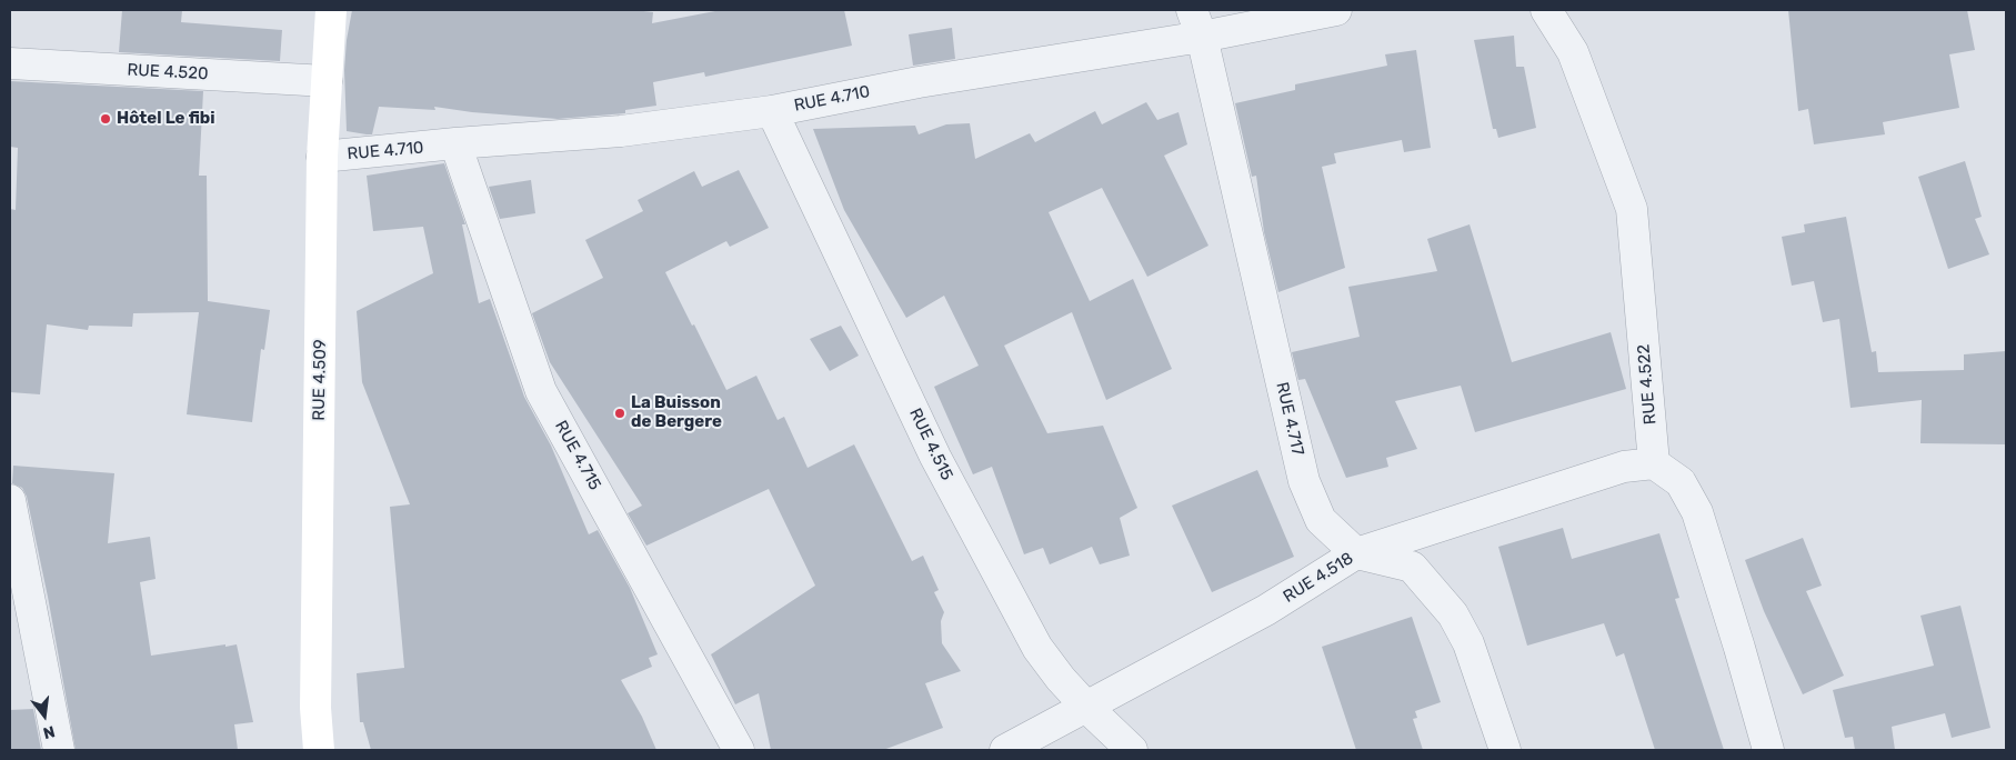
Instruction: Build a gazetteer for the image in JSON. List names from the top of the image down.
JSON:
{
  "streets": {
    "street": [
      "RUE 4.520",
      "RUE 4.710",
      "RUE 4.509",
      "RUE 4.522",
      "RUE 4.717",
      "RUE 4.515",
      "RUE 4.715",
      "RUE 4.518"
    ]
  },
  "crossings": [
    ["RUE 4.520", "RUE 4.509"],
    ["RUE 4.710", "RUE 4.509"],
    ["RUE 4.710", "RUE 4.717"],
    ["RUE 4.710", "RUE 4.515"],
    ["RUE 4.710", "RUE 4.715"],
    ["RUE 4.522", "RUE 4.518"],
    ["RUE 4.717", "RUE 4.518"],
    ["RUE 4.515", "RUE 4.518"]
  ],
  "places": ["Hôtel Le fibi", "La Buisson de Bergere"],
  "north": "bottom"
}
